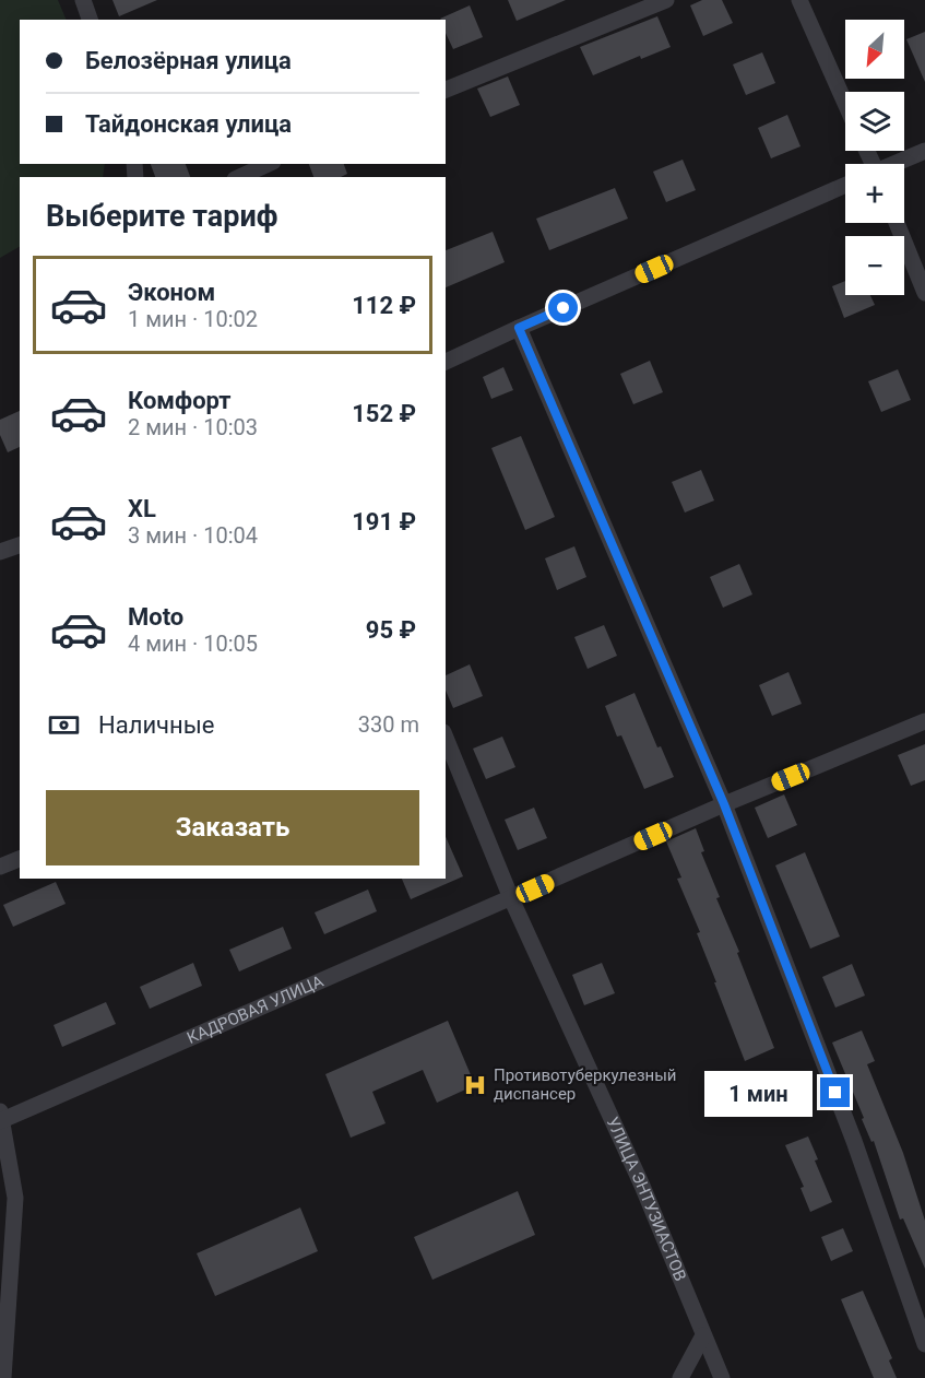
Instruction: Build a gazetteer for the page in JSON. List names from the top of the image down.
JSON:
{
  "streets": {
    "street": ["КАДРОВАЯ УЛИЦА", "УЛИЦА ЭНТУЗИАСТОВ"]
  },
  "crossings": [
    ["КАДРОВАЯ УЛИЦА", "УЛИЦА ЭНТУЗИАСТОВ"]
  ],
  "places": {
    "hospital": ["Противотуберкулезный диспансер"]
  },
  "north": "bottom left",
  "page": {
    "map_buttons": ["+", "−"],
    "banner": ["Белозёрная улица", "Тайдонская улица"],
    "heading": "Выберите тариф",
    "list": [
      {
        "name": "Эконом",
        "note": "1 мин · 10:02",
        "value": "112 ₽"
      },
      {
        "name": "Комфорт",
        "note": "2 мин · 10:03",
        "value": "152 ₽"
      },
      {
        "name": "XL",
        "note": "3 мин · 10:04",
        "value": "191 ₽"
      },
      {
        "name": "Moto",
        "note": "4 мин · 10:05",
        "value": "95 ₽"
      }
    ],
    "pay": ["Наличные", "330 m"],
    "buttons": "Заказать",
    "bubble": "1 мин"
  }
}
